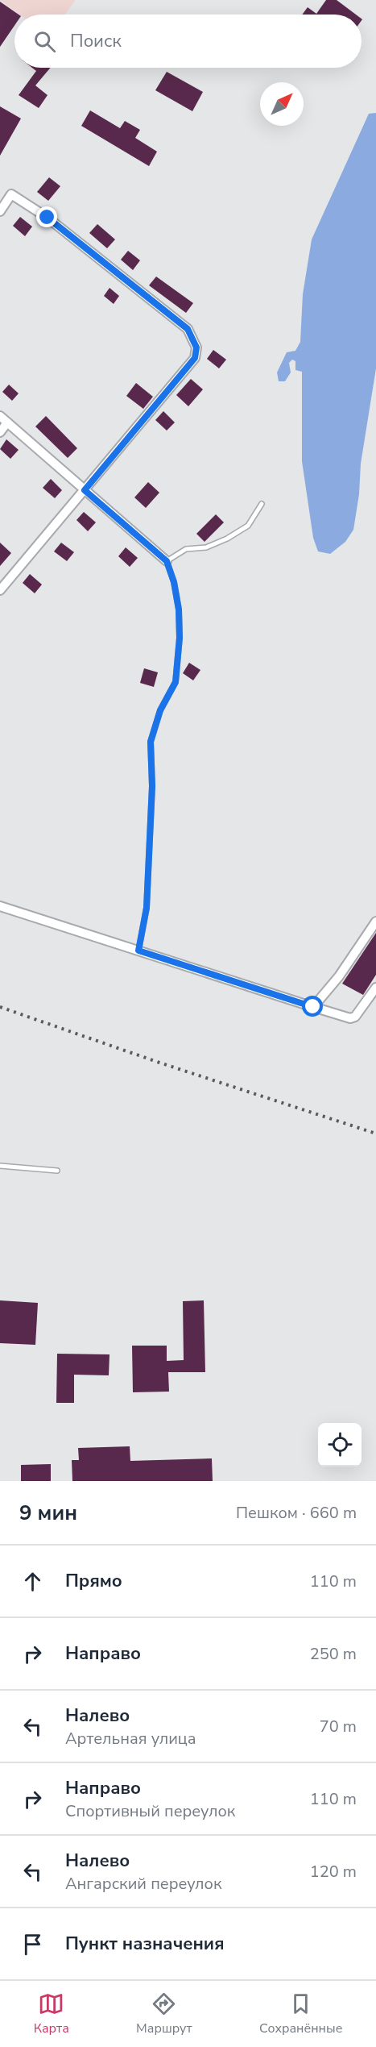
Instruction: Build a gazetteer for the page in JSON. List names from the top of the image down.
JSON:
{
  "north": "top right",
  "page": {
    "search": "Поиск",
    "heading": ["9 мин", "Пешком · 660 m"],
    "list": [
      ["Прямо", "110 m"],
      ["Направо", "250 m"],
      ["Налево", "Артельная улица", "70 m"],
      ["Направо", "Спортивный переулок", "110 m"],
      ["Налево", "Ангарский переулок", "120 m"],
      "Пункт назначения"
    ],
    "nav": ["Карта", "Маршрут", "Сохранённые"]
  }
}
